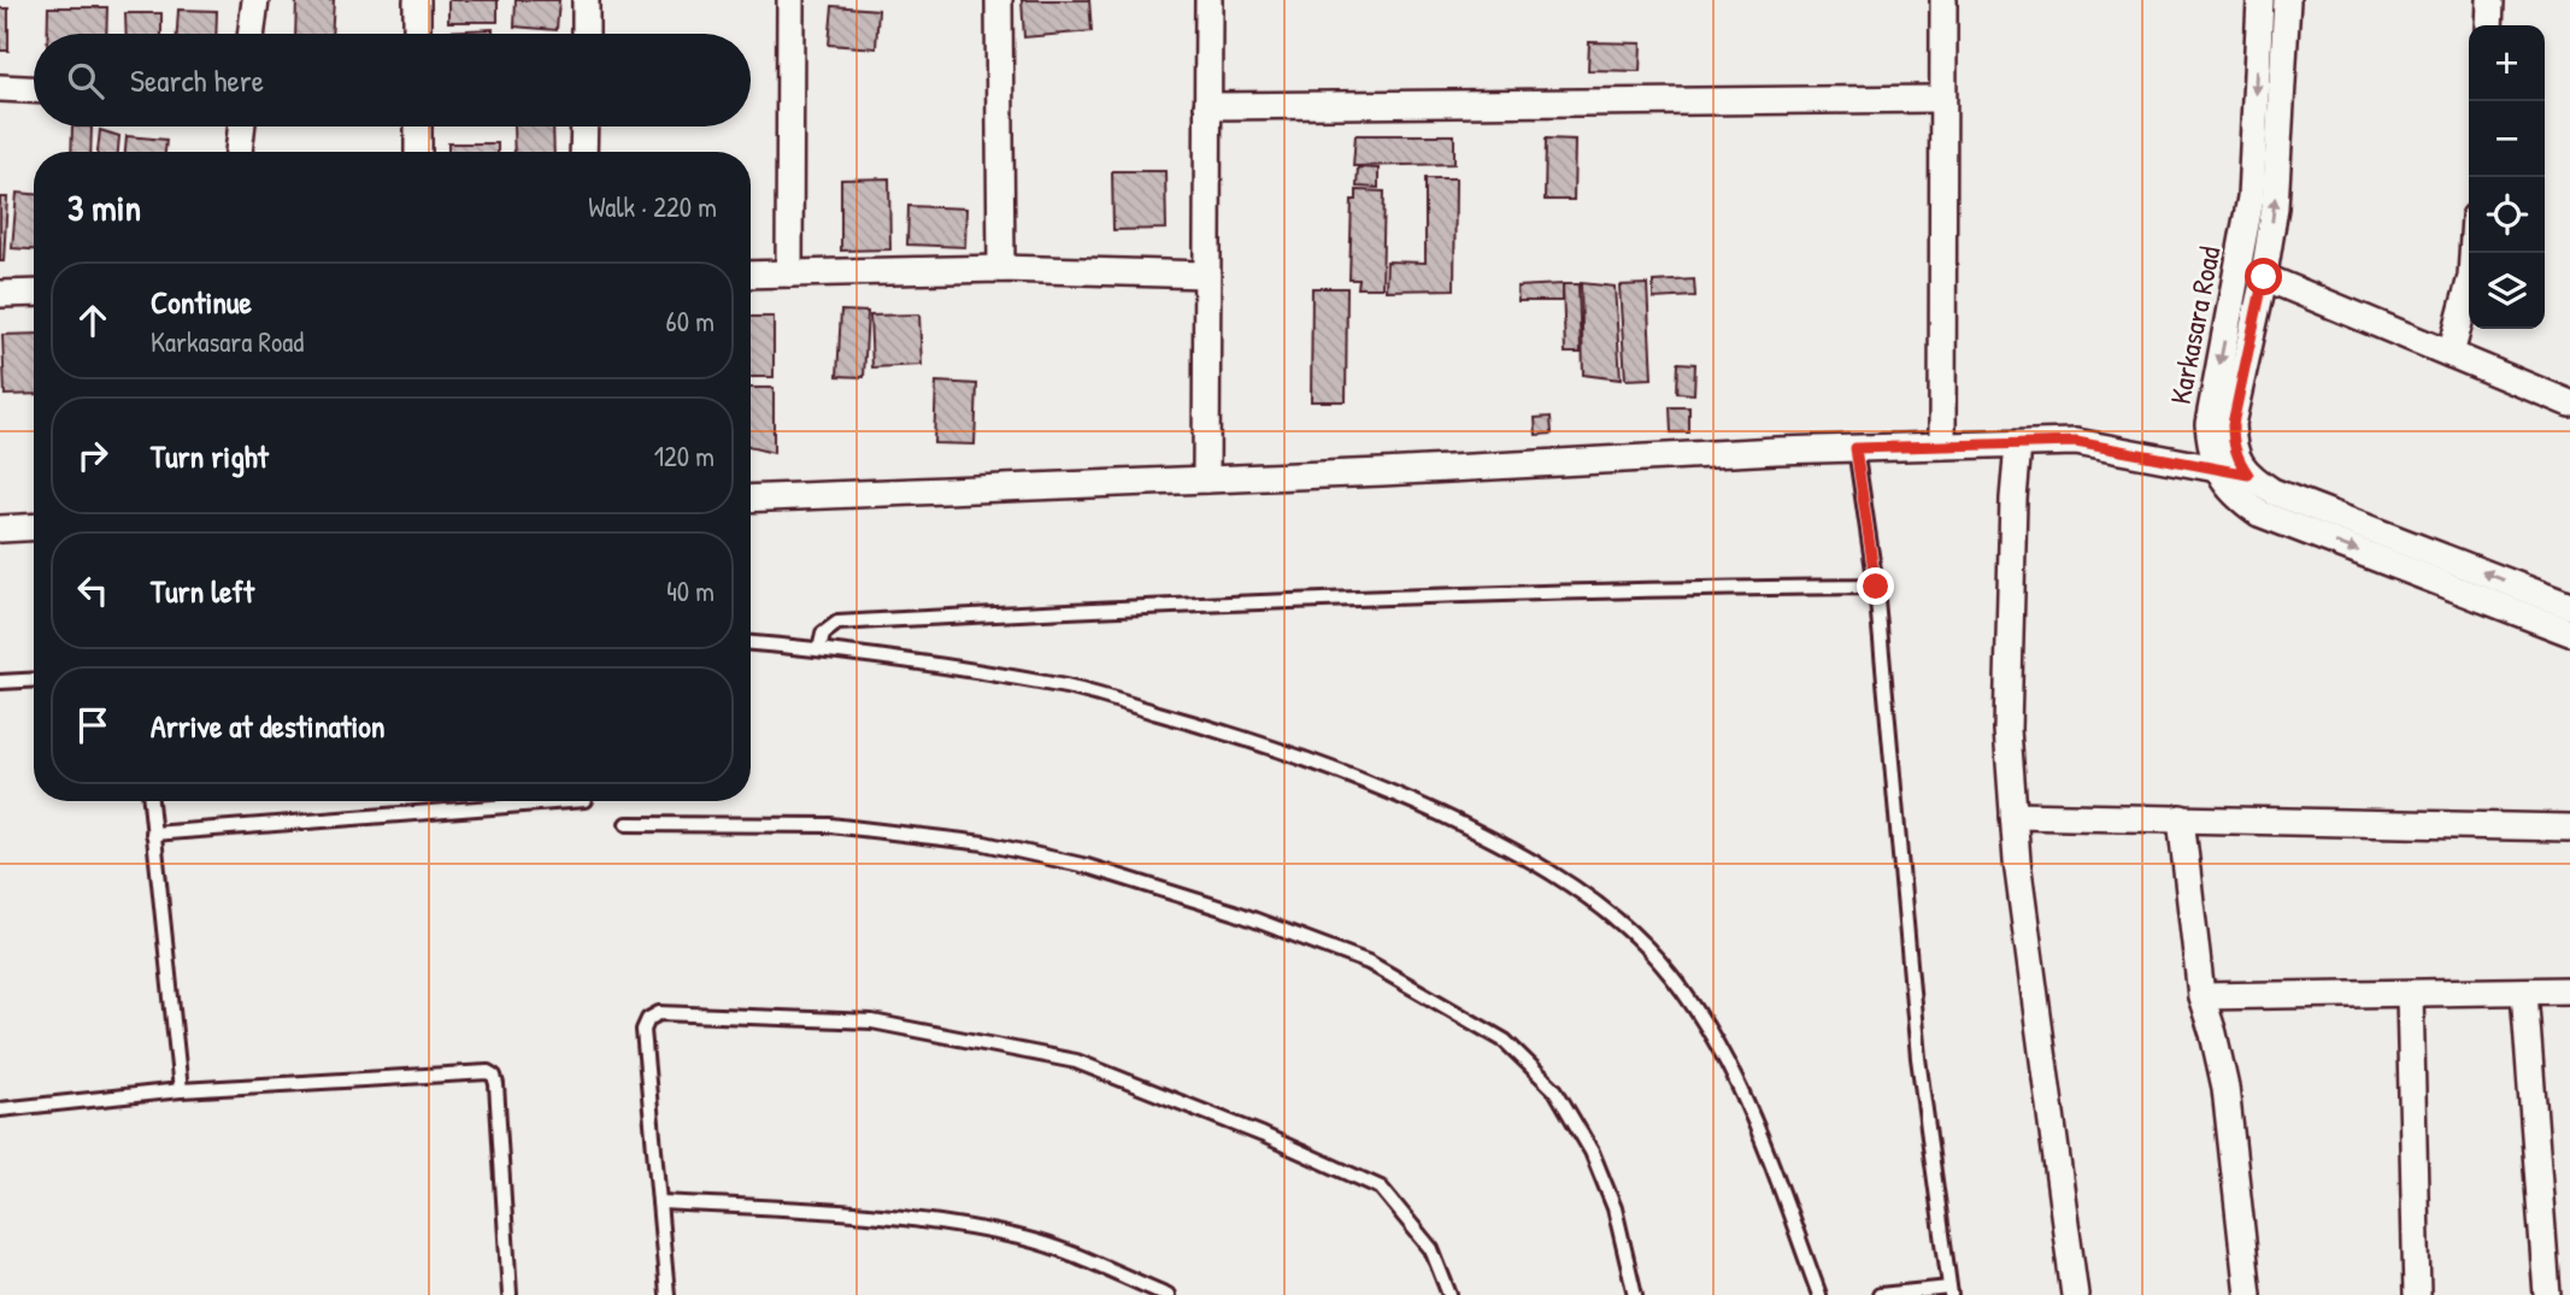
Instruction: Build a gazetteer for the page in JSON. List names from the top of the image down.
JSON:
{
  "streets": {
    "street": ["Karkasara Road"]
  },
  "page": {
    "map_buttons": ["+", "−"],
    "search": "Search here",
    "heading": ["3 min", "Walk · 220 m"],
    "list": [
      ["Continue", "Karkasara Road", "60 m"],
      ["Turn right", "120 m"],
      ["Turn left", "40 m"],
      "Arrive at destination"
    ]
  }
}
